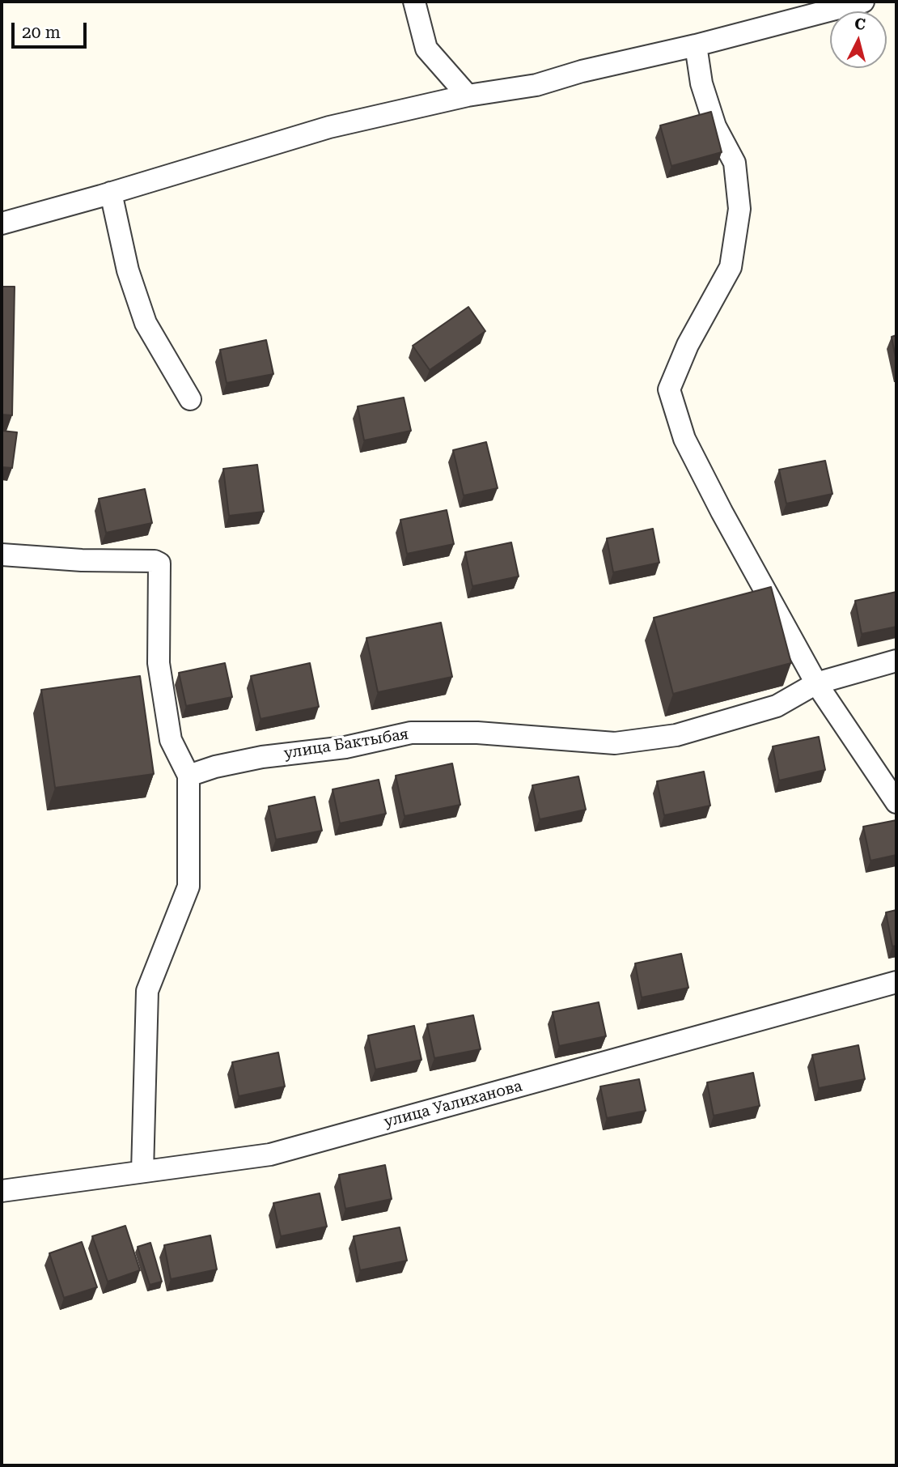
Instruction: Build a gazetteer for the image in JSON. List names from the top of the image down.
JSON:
{
  "streets": {
    "street": ["улица Бактыбая", "улица Уалиханова"]
  },
  "scale_bar": "20 m",
  "north": "top"
}
